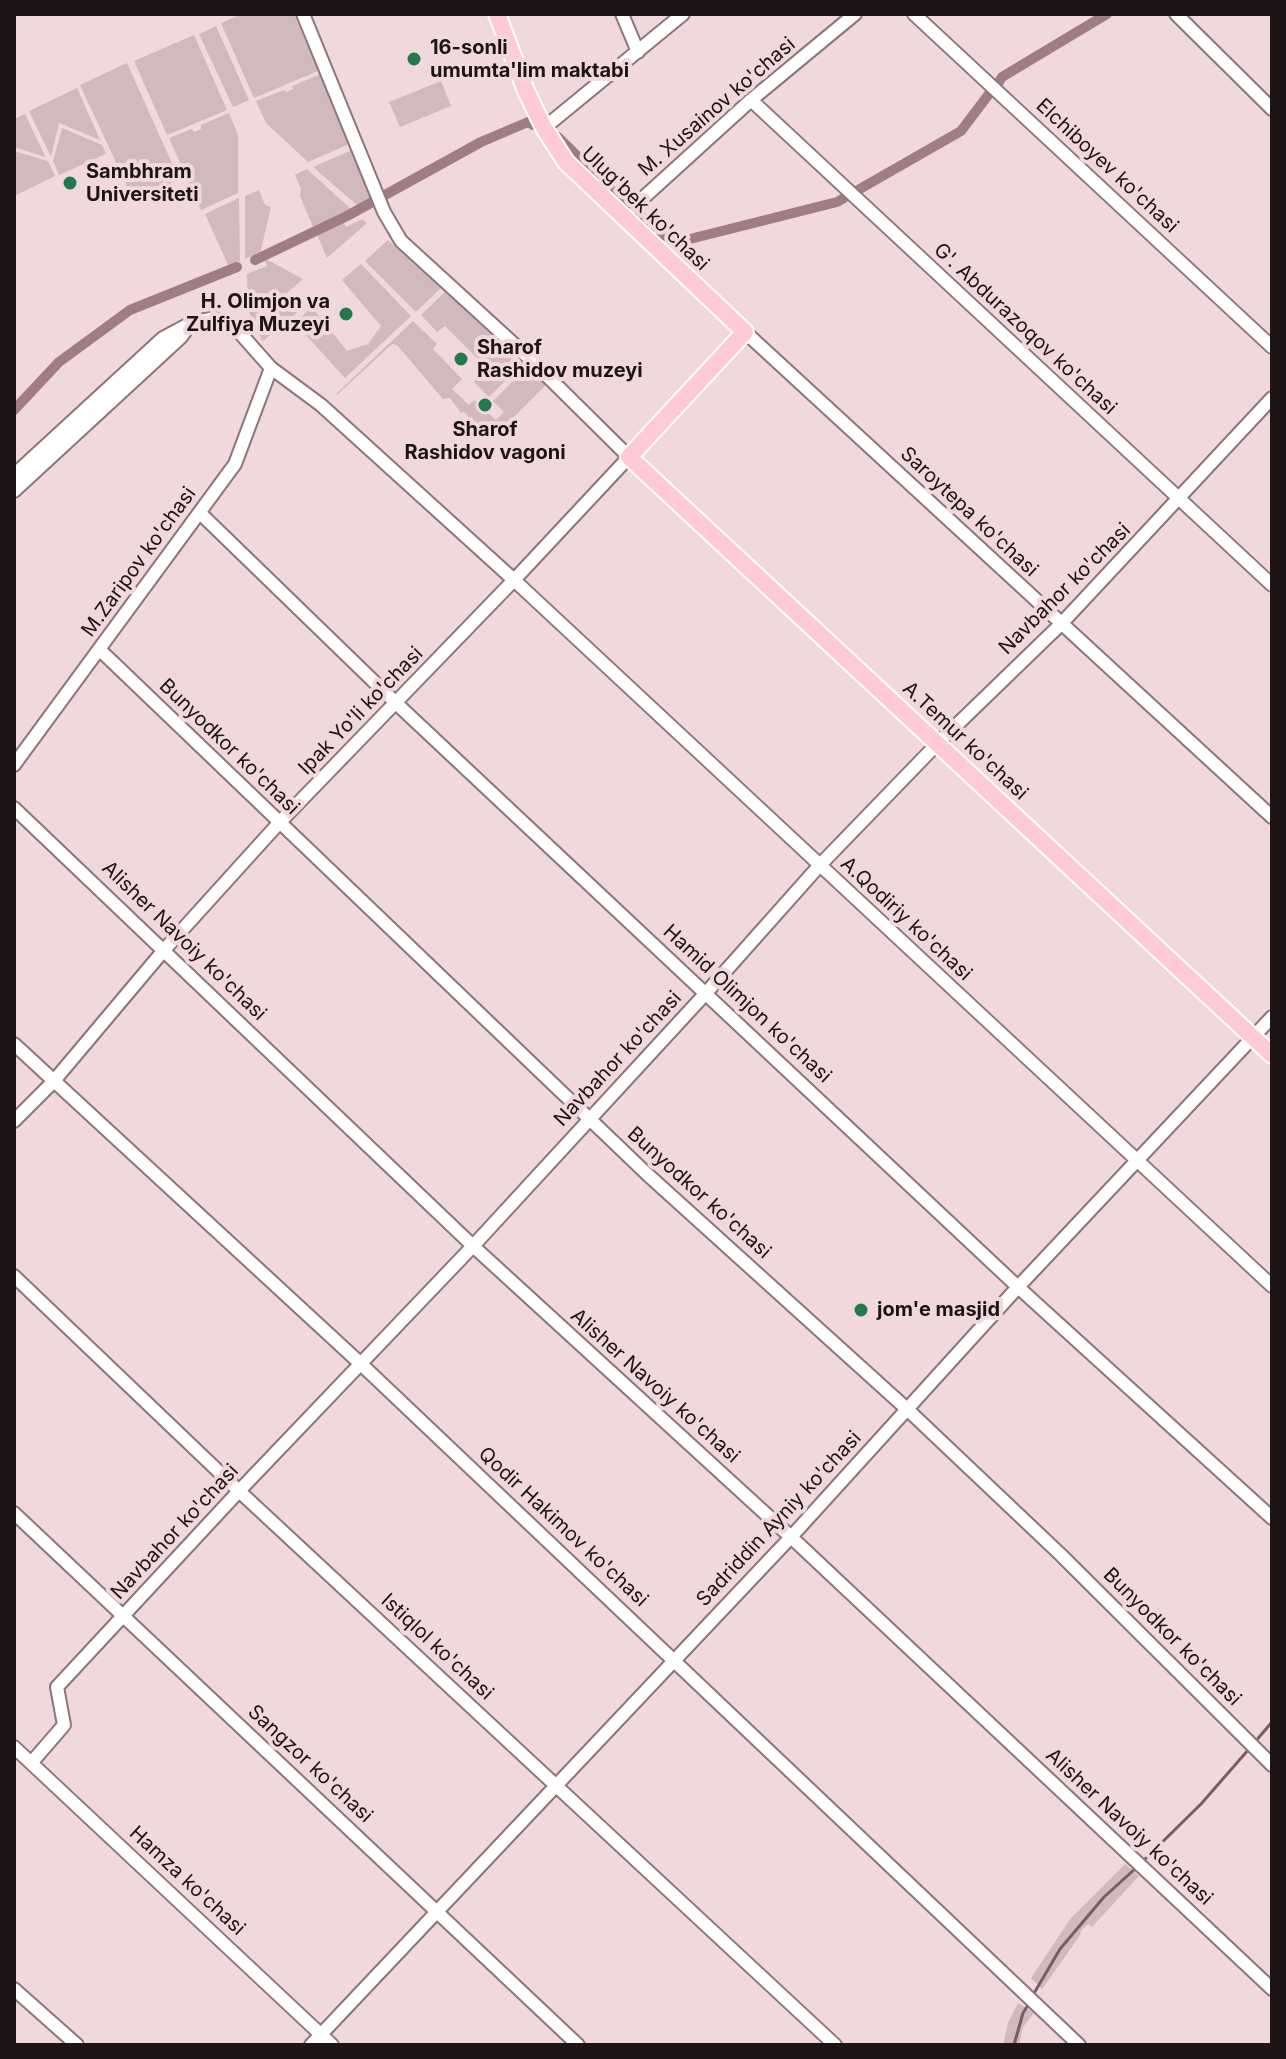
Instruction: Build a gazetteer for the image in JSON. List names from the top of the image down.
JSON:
{
  "streets": {
    "main road": ["Ulug'bek ko'chasi", "A.Temur ko'chasi"],
    "street": [
      "M. Xusainov ko'chasi",
      "Elchiboyev ko'chasi",
      "G'. Abdurazoqov ko'chasi",
      "Saroytepa ko'chasi",
      "M.Zaripov ko'chasi",
      "Navbahor ko'chasi",
      "Ipak Yo'li ko'chasi",
      "Bunyodkor ko'chasi",
      "A.Qodiriy ko'chasi",
      "Alisher Navoiy ko'chasi",
      "Hamid Olimjon ko'chasi",
      "Sadriddin Ayniy ko'chasi",
      "Qodir Hakimov ko'chasi",
      "Istiqlol ko'chasi",
      "Sangzor ko'chasi",
      "Hamza ko'chasi"
    ]
  },
  "crossings": [
    ["M. Xusainov ko'chasi", "G'. Abdurazoqov ko'chasi"],
    ["Ulug'bek ko'chasi", "Saroytepa ko'chasi"],
    ["G'. Abdurazoqov ko'chasi", "Navbahor ko'chasi"],
    ["Saroytepa ko'chasi", "Navbahor ko'chasi"],
    ["M.Zaripov ko'chasi", "Bunyodkor ko'chasi"],
    ["M.Zaripov ko'chasi", "A.Qodiriy ko'chasi"],
    ["M.Zaripov ko'chasi", "Hamid Olimjon ko'chasi"],
    ["Navbahor ko'chasi", "A.Temur ko'chasi"],
    ["Navbahor ko'chasi", "Bunyodkor ko'chasi"],
    ["Navbahor ko'chasi", "A.Qodiriy ko'chasi"],
    ["Navbahor ko'chasi", "Alisher Navoiy ko'chasi"],
    ["Navbahor ko'chasi", "Hamid Olimjon ko'chasi"],
    ["Navbahor ko'chasi", "Qodir Hakimov ko'chasi"],
    ["Navbahor ko'chasi", "Istiqlol ko'chasi"],
    ["Navbahor ko'chasi", "Sangzor ko'chasi"],
    ["Navbahor ko'chasi", "Hamza ko'chasi"],
    ["Ipak Yo'li ko'chasi", "A.Temur ko'chasi"],
    ["Ipak Yo'li ko'chasi", "Bunyodkor ko'chasi"],
    ["Ipak Yo'li ko'chasi", "A.Qodiriy ko'chasi"],
    ["Ipak Yo'li ko'chasi", "Alisher Navoiy ko'chasi"],
    ["Ipak Yo'li ko'chasi", "Hamid Olimjon ko'chasi"],
    ["Ipak Yo'li ko'chasi", "Qodir Hakimov ko'chasi"],
    ["A.Temur ko'chasi", "Sadriddin Ayniy ko'chasi"],
    ["Bunyodkor ko'chasi", "Sadriddin Ayniy ko'chasi"],
    ["A.Qodiriy ko'chasi", "Sadriddin Ayniy ko'chasi"],
    ["Alisher Navoiy ko'chasi", "Sadriddin Ayniy ko'chasi"],
    ["Hamid Olimjon ko'chasi", "Sadriddin Ayniy ko'chasi"],
    ["Sadriddin Ayniy ko'chasi", "Qodir Hakimov ko'chasi"],
    ["Sadriddin Ayniy ko'chasi", "Istiqlol ko'chasi"],
    ["Sadriddin Ayniy ko'chasi", "Sangzor ko'chasi"],
    ["Sadriddin Ayniy ko'chasi", "Hamza ko'chasi"]
  ],
  "places": [
    "16-sonli umumta'lim maktabi",
    "Sambhram Universiteti",
    "H. Olimjon va Zulfiya Muzeyi",
    "Sharof Rashidov muzeyi",
    "Sharof Rashidov vagoni",
    "jom'e masjid"
  ]
}
